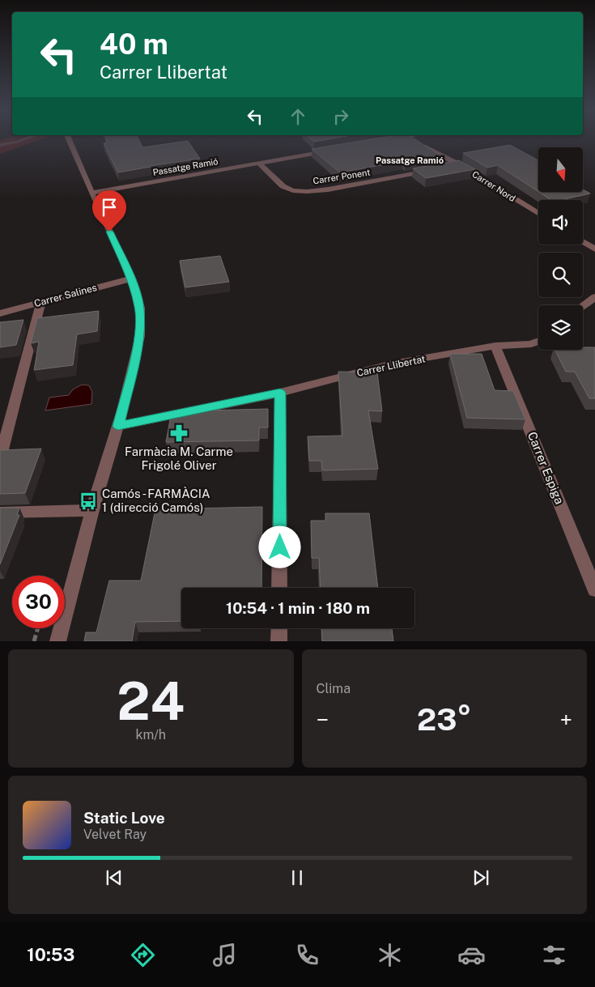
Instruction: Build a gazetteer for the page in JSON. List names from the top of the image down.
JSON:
{
  "streets": {
    "street": [
      "Passatge Ramió",
      "Carrer Ponent",
      "Carrer Nord",
      "Carrer Salines",
      "Carrer Llibertat",
      "Carrer Espiga"
    ]
  },
  "crossings": [
    ["Passatge Ramió", "Carrer Ponent"],
    ["Carrer Llibertat", "Carrer Espiga"]
  ],
  "districts": ["Passatge Ramió"],
  "places": {
    "pharmacy": ["Farmàcia M. Carme Frigolé Oliver"],
    "bus stop": ["Camós - FARMÀCIA 1 (direcció Camós)"]
  },
  "north": "bottom",
  "page": {
    "turn": ["40 m", "Carrer Llibertat"],
    "limit": "30",
    "trip": "10:54 · 1 min · 180 m",
    "tile": [
      ["24", "km/h"],
      "Clima"
    ],
    "heat": ["−", "23°", "+"],
    "song": ["Static Love", "Velvet Ray"],
    "tabs": "10:53"
  }
}
